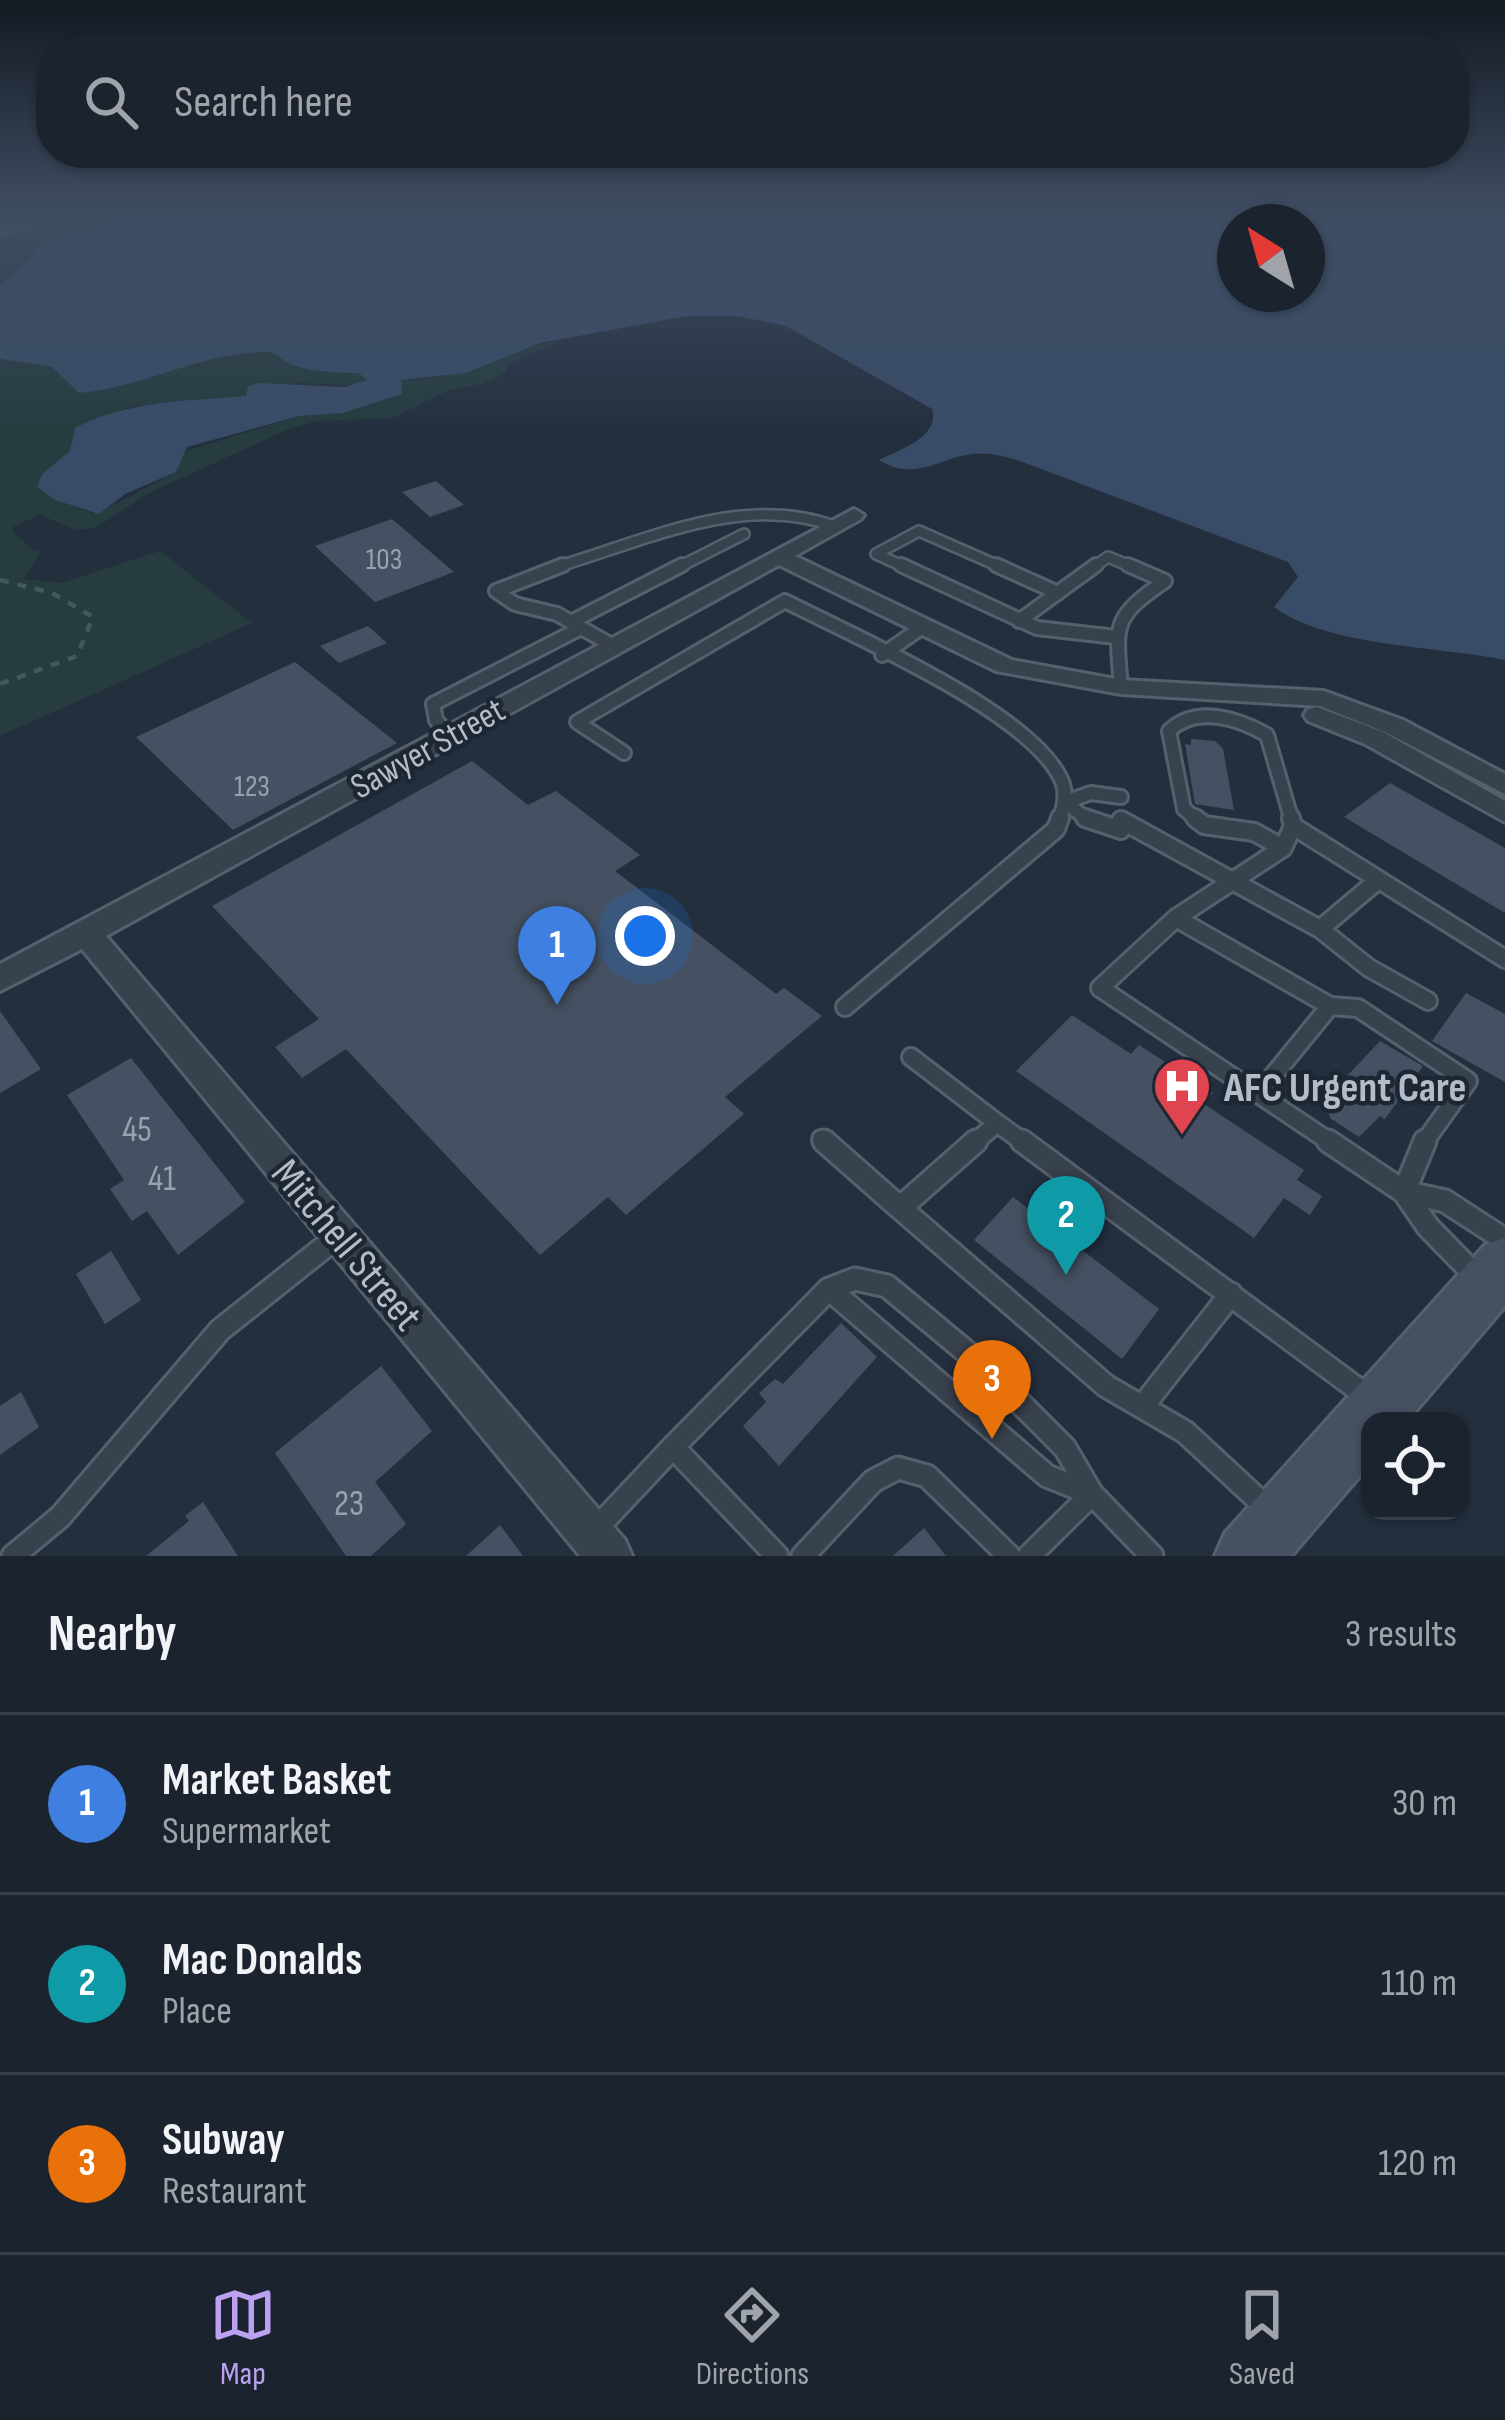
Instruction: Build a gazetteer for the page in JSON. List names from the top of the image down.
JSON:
{
  "streets": {
    "street": ["Sawyer Street", "Mitchell Street"]
  },
  "crossings": [
    ["Sawyer Street", "Mitchell Street"]
  ],
  "places": {
    "hospital": ["AFC Urgent Care"]
  },
  "house_numbers": [
    "103",
    "123",
    "45",
    "41",
    "23"
  ],
  "north": "top left",
  "page": {
    "search": "Search here",
    "pins": ["1", "2", "3"],
    "heading": ["Nearby", "3 results"],
    "list": [
      {
        "mark": "1",
        "name": "Market Basket",
        "note": "Supermarket",
        "value": "30 m"
      },
      {
        "mark": "2",
        "name": "Mac Donalds",
        "note": "Place",
        "value": "110 m"
      },
      {
        "mark": "3",
        "name": "Subway",
        "note": "Restaurant",
        "value": "120 m"
      }
    ],
    "nav": ["Map", "Directions", "Saved"]
  }
}
